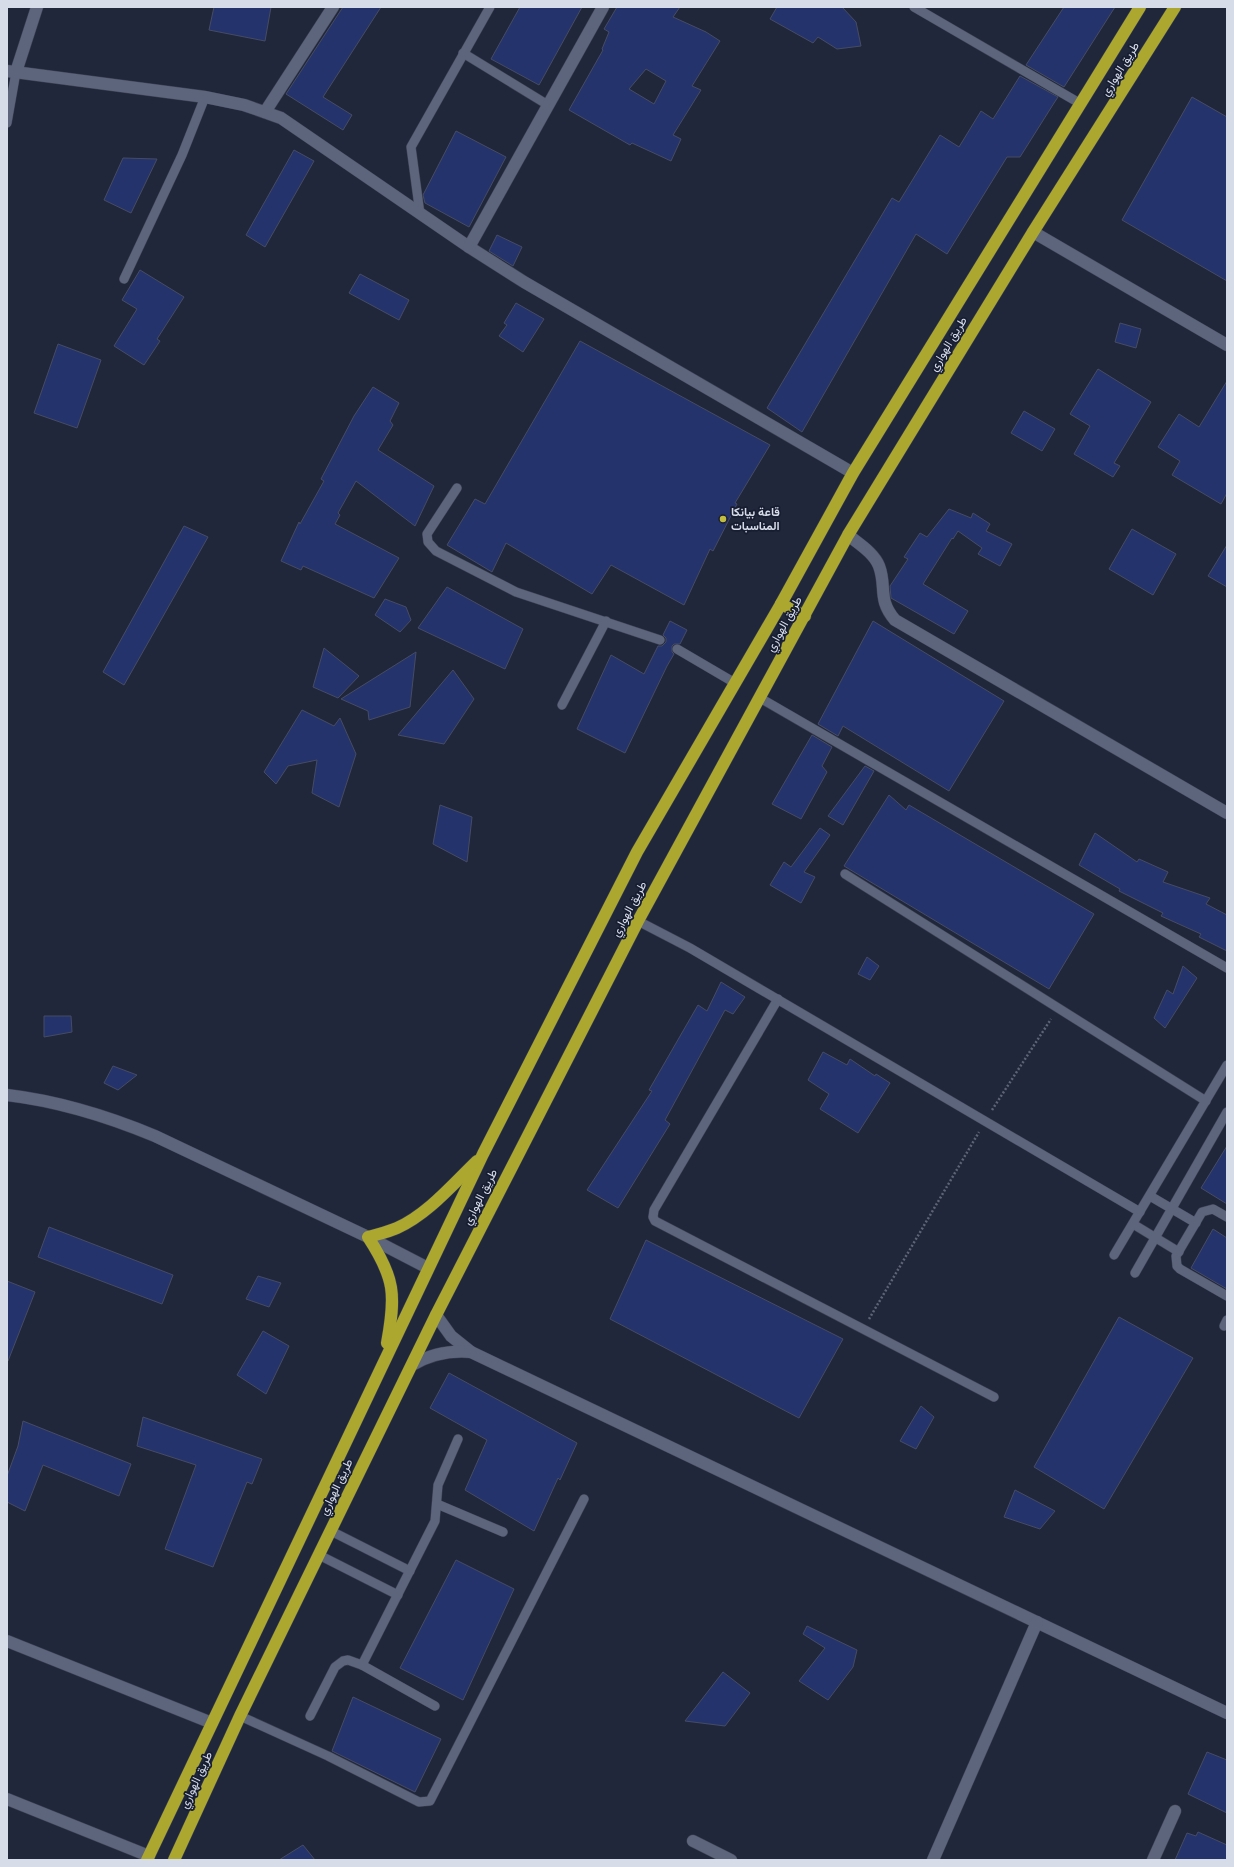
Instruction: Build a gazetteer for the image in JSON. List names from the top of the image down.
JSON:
{
  "streets": {
    "highway": ["طريق الهواري"]
  },
  "places": ["قاعة بيانكا المناسبات"]
}
